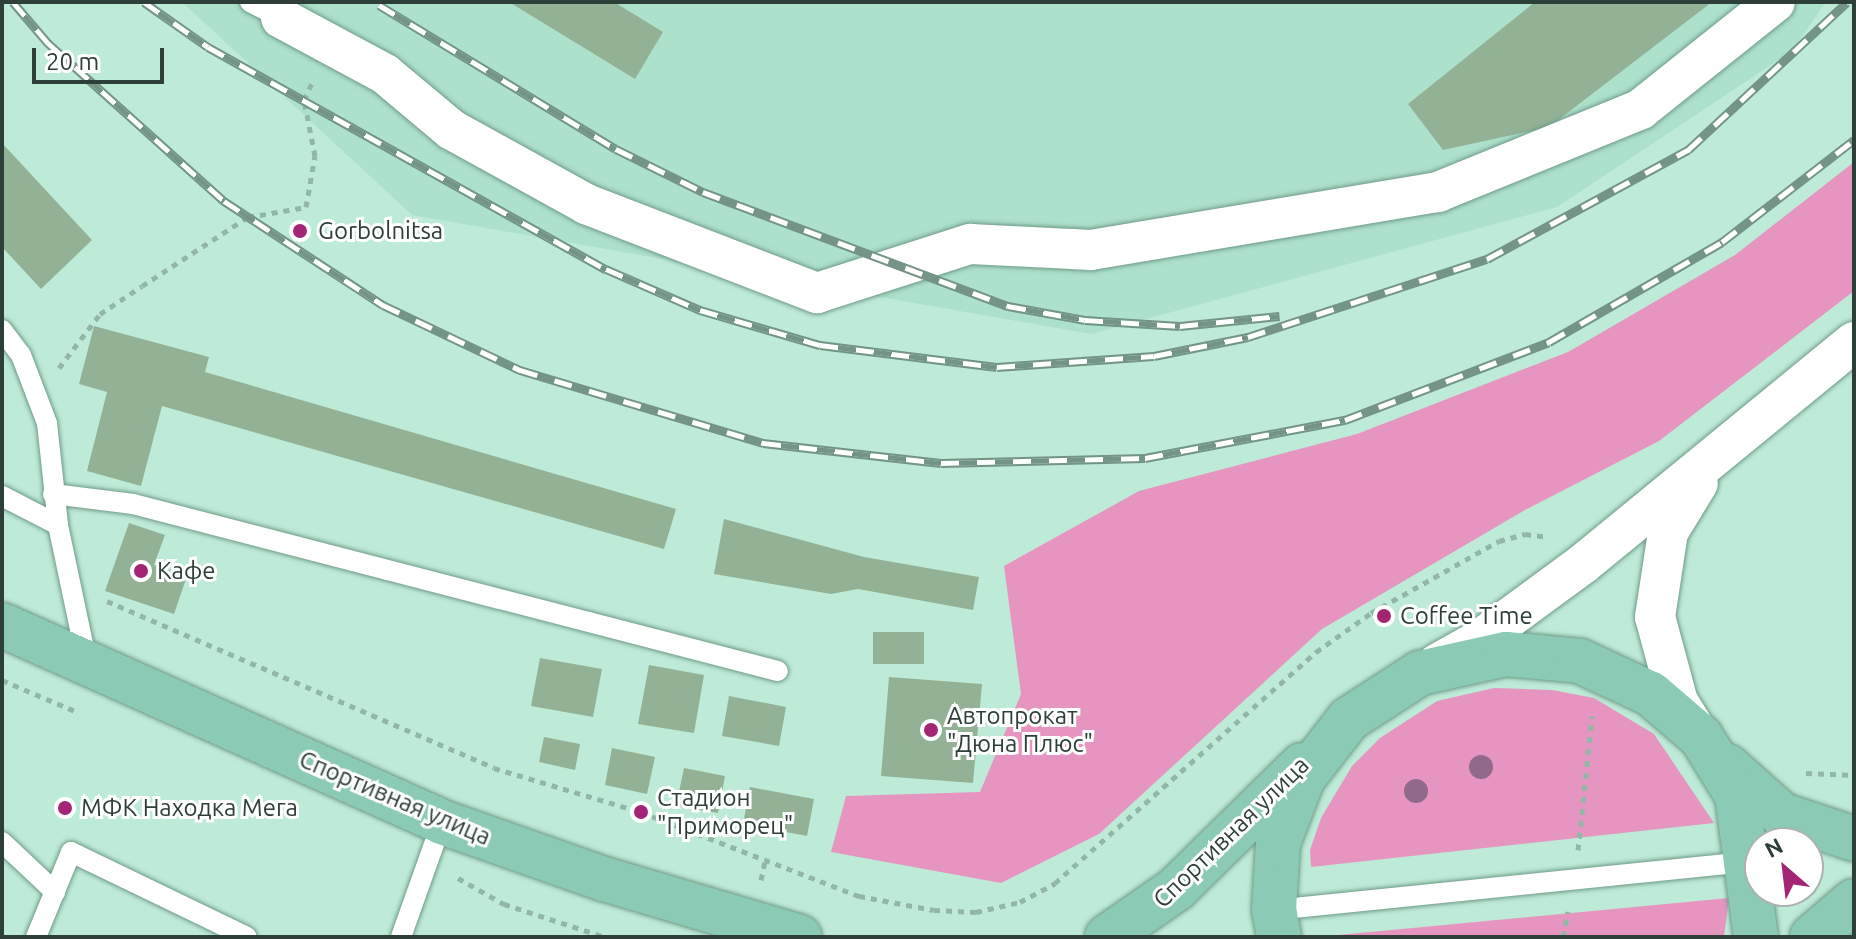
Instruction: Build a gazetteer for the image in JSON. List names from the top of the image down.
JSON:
{
  "streets": {
    "main road": ["Спортивная улица"]
  },
  "places": [
    "Gorbolnitsa",
    "Кафе",
    "Coffee Time",
    "Автопрокат \"Дюна Плюс\"",
    "МФК Находка Мега",
    "Стадион \"Приморец\""
  ],
  "scale_bar": "20 m",
  "north": "top left"
}
